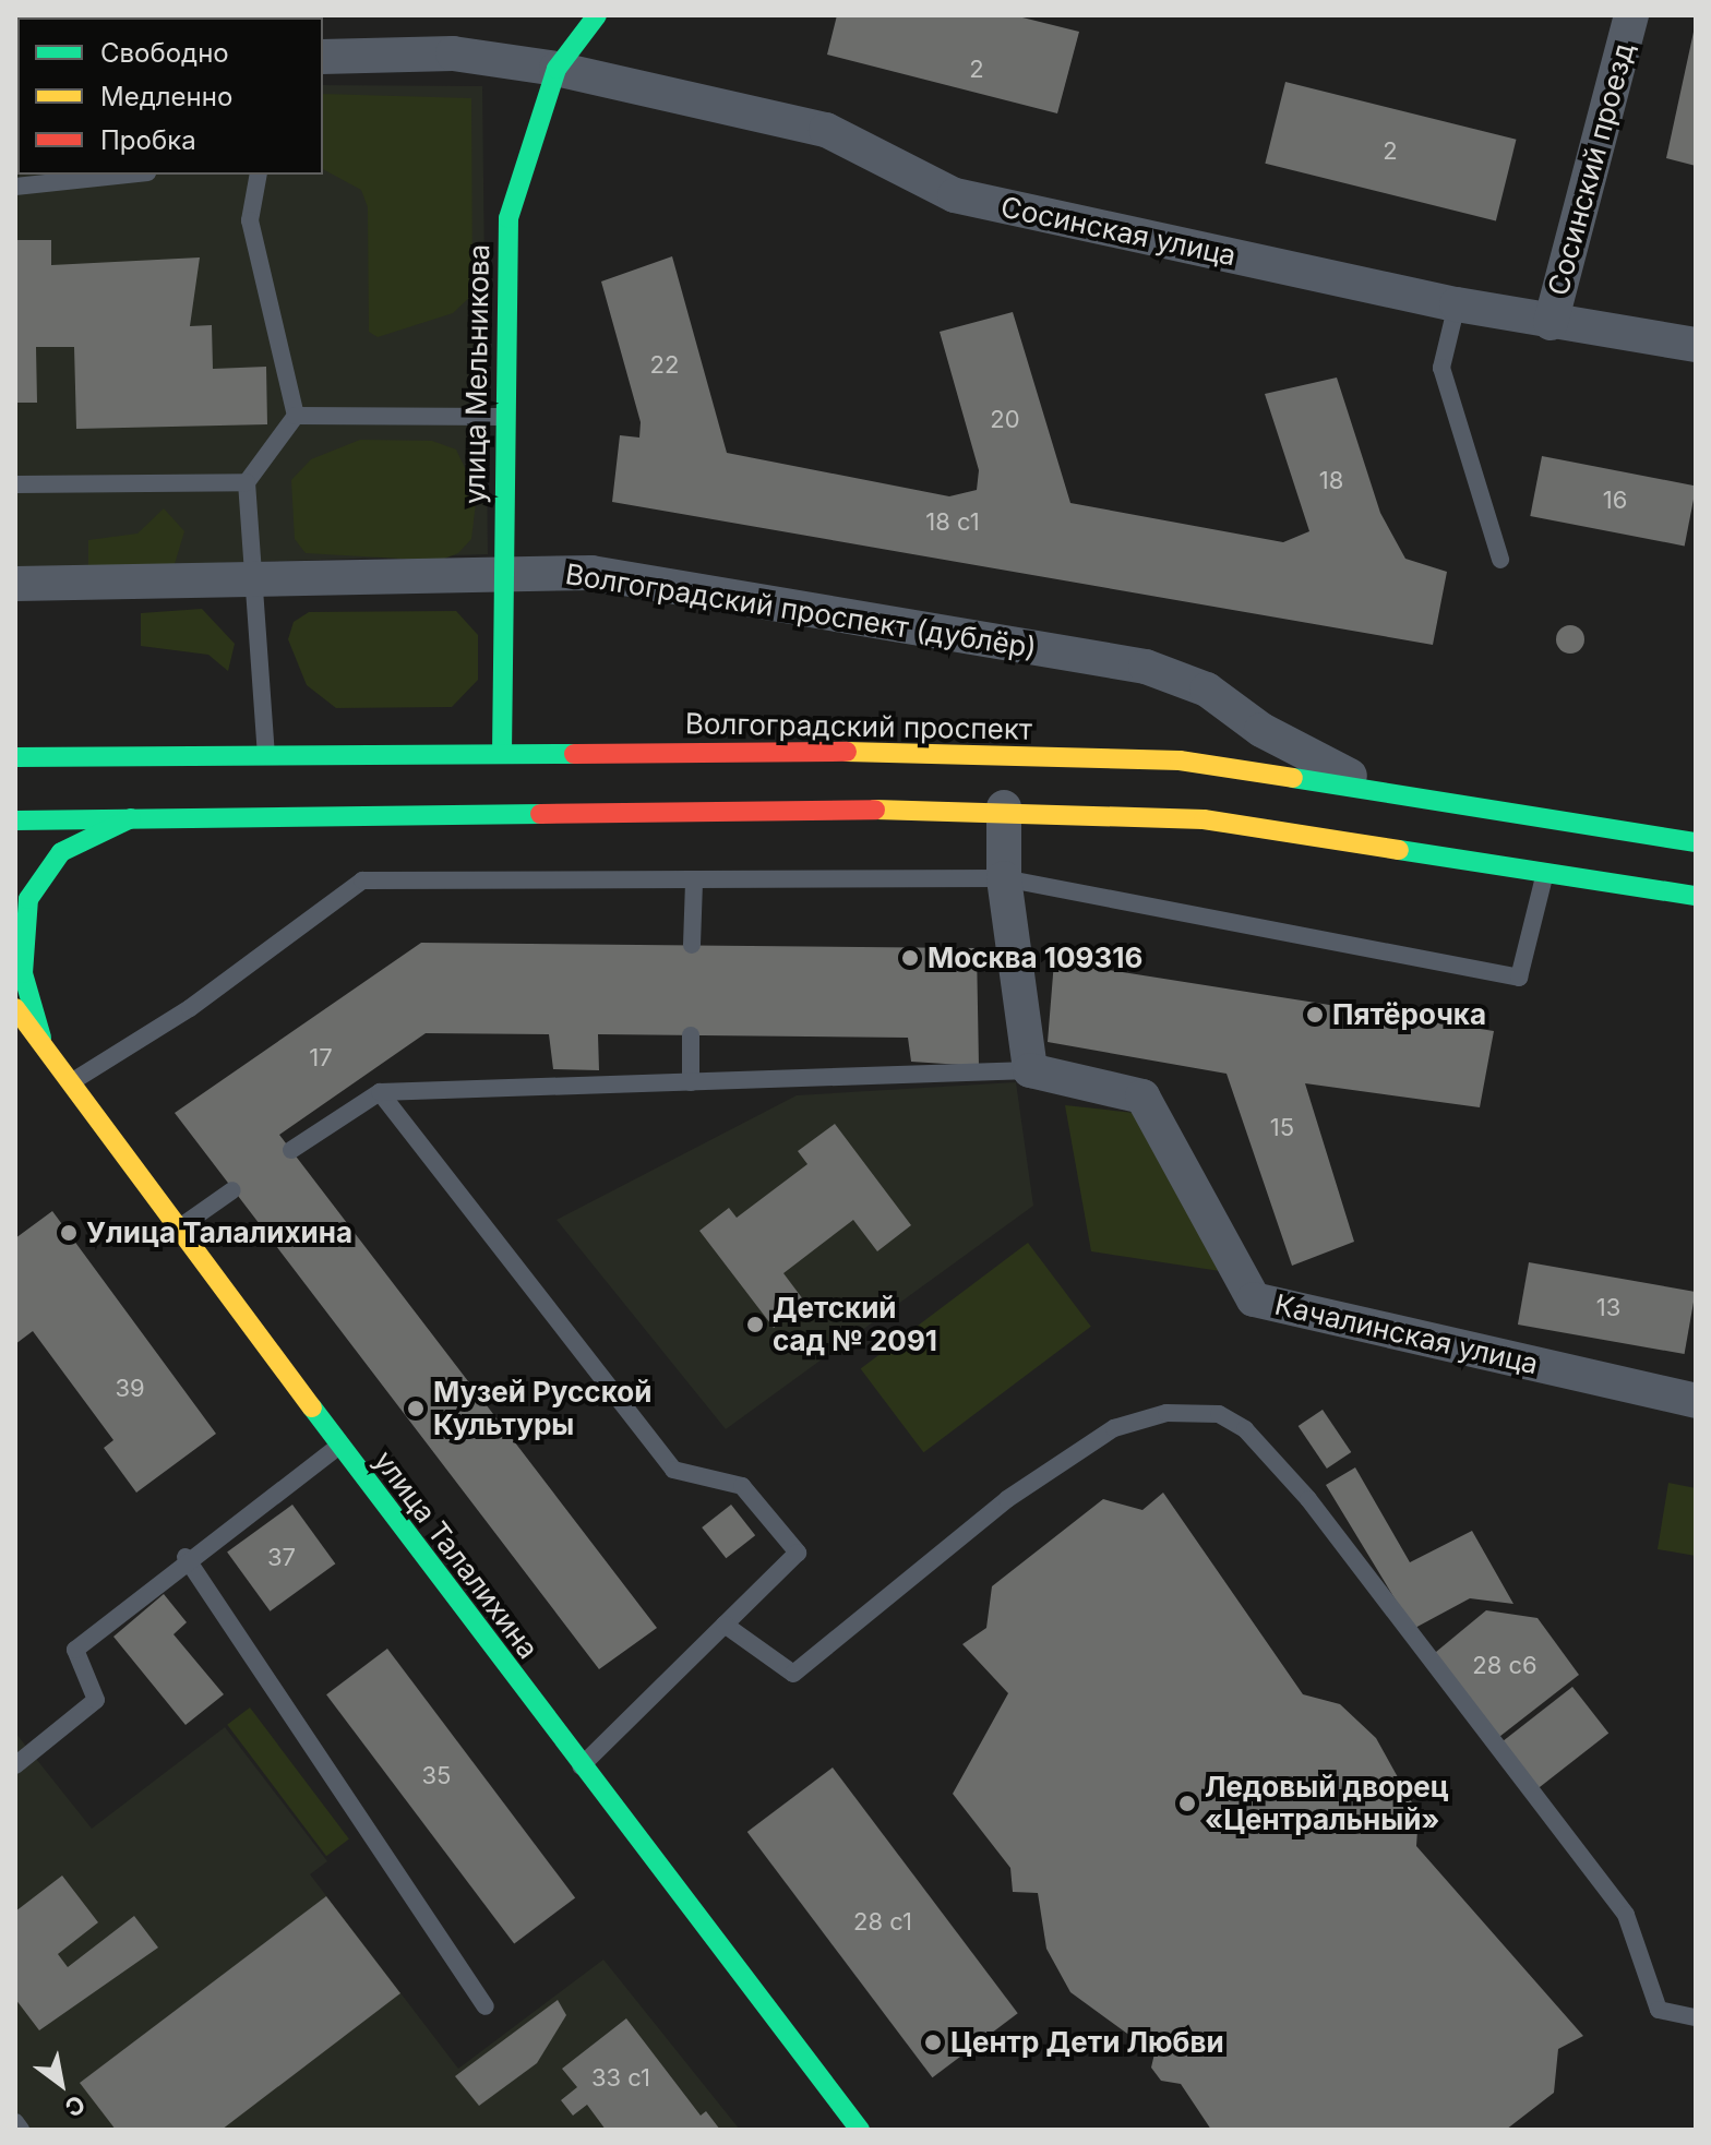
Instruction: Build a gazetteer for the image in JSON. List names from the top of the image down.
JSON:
{
  "streets": {
    "main road": ["улица Мельникова", "Волгоградский проспект", "улица Талалихина"],
    "street": [
      "Сосинский проезд",
      "Сосинская улица",
      "Волгоградский проспект (дублёр)",
      "Качалинская улица"
    ]
  },
  "crossings": [
    ["Сосинский проезд", "Сосинская улица"],
    ["Сосинская улица", "улица Мельникова"],
    ["улица Мельникова", "Волгоградский проспект (дублёр)"],
    ["улица Мельникова", "Волгоградский проспект"],
    ["Волгоградский проспект (дублёр)", "Волгоградский проспект"]
  ],
  "places": [
    "Москва 109316",
    "Пятёрочка",
    "Улица Талалихина",
    "Детский сад № 2091",
    "Музей Русской Культуры",
    "Ледовый дворец «Центральный»",
    "Центр Дети Любви"
  ],
  "house_numbers": [
    "2",
    "2",
    "22",
    "20",
    "18",
    "16",
    "18 с1",
    "17",
    "15",
    "13",
    "39",
    "37",
    "28 с6",
    "35",
    "28 с1",
    "33 с1"
  ],
  "legend": ["Свободно", "Медленно", "Пробка"],
  "north": "bottom right"
}
